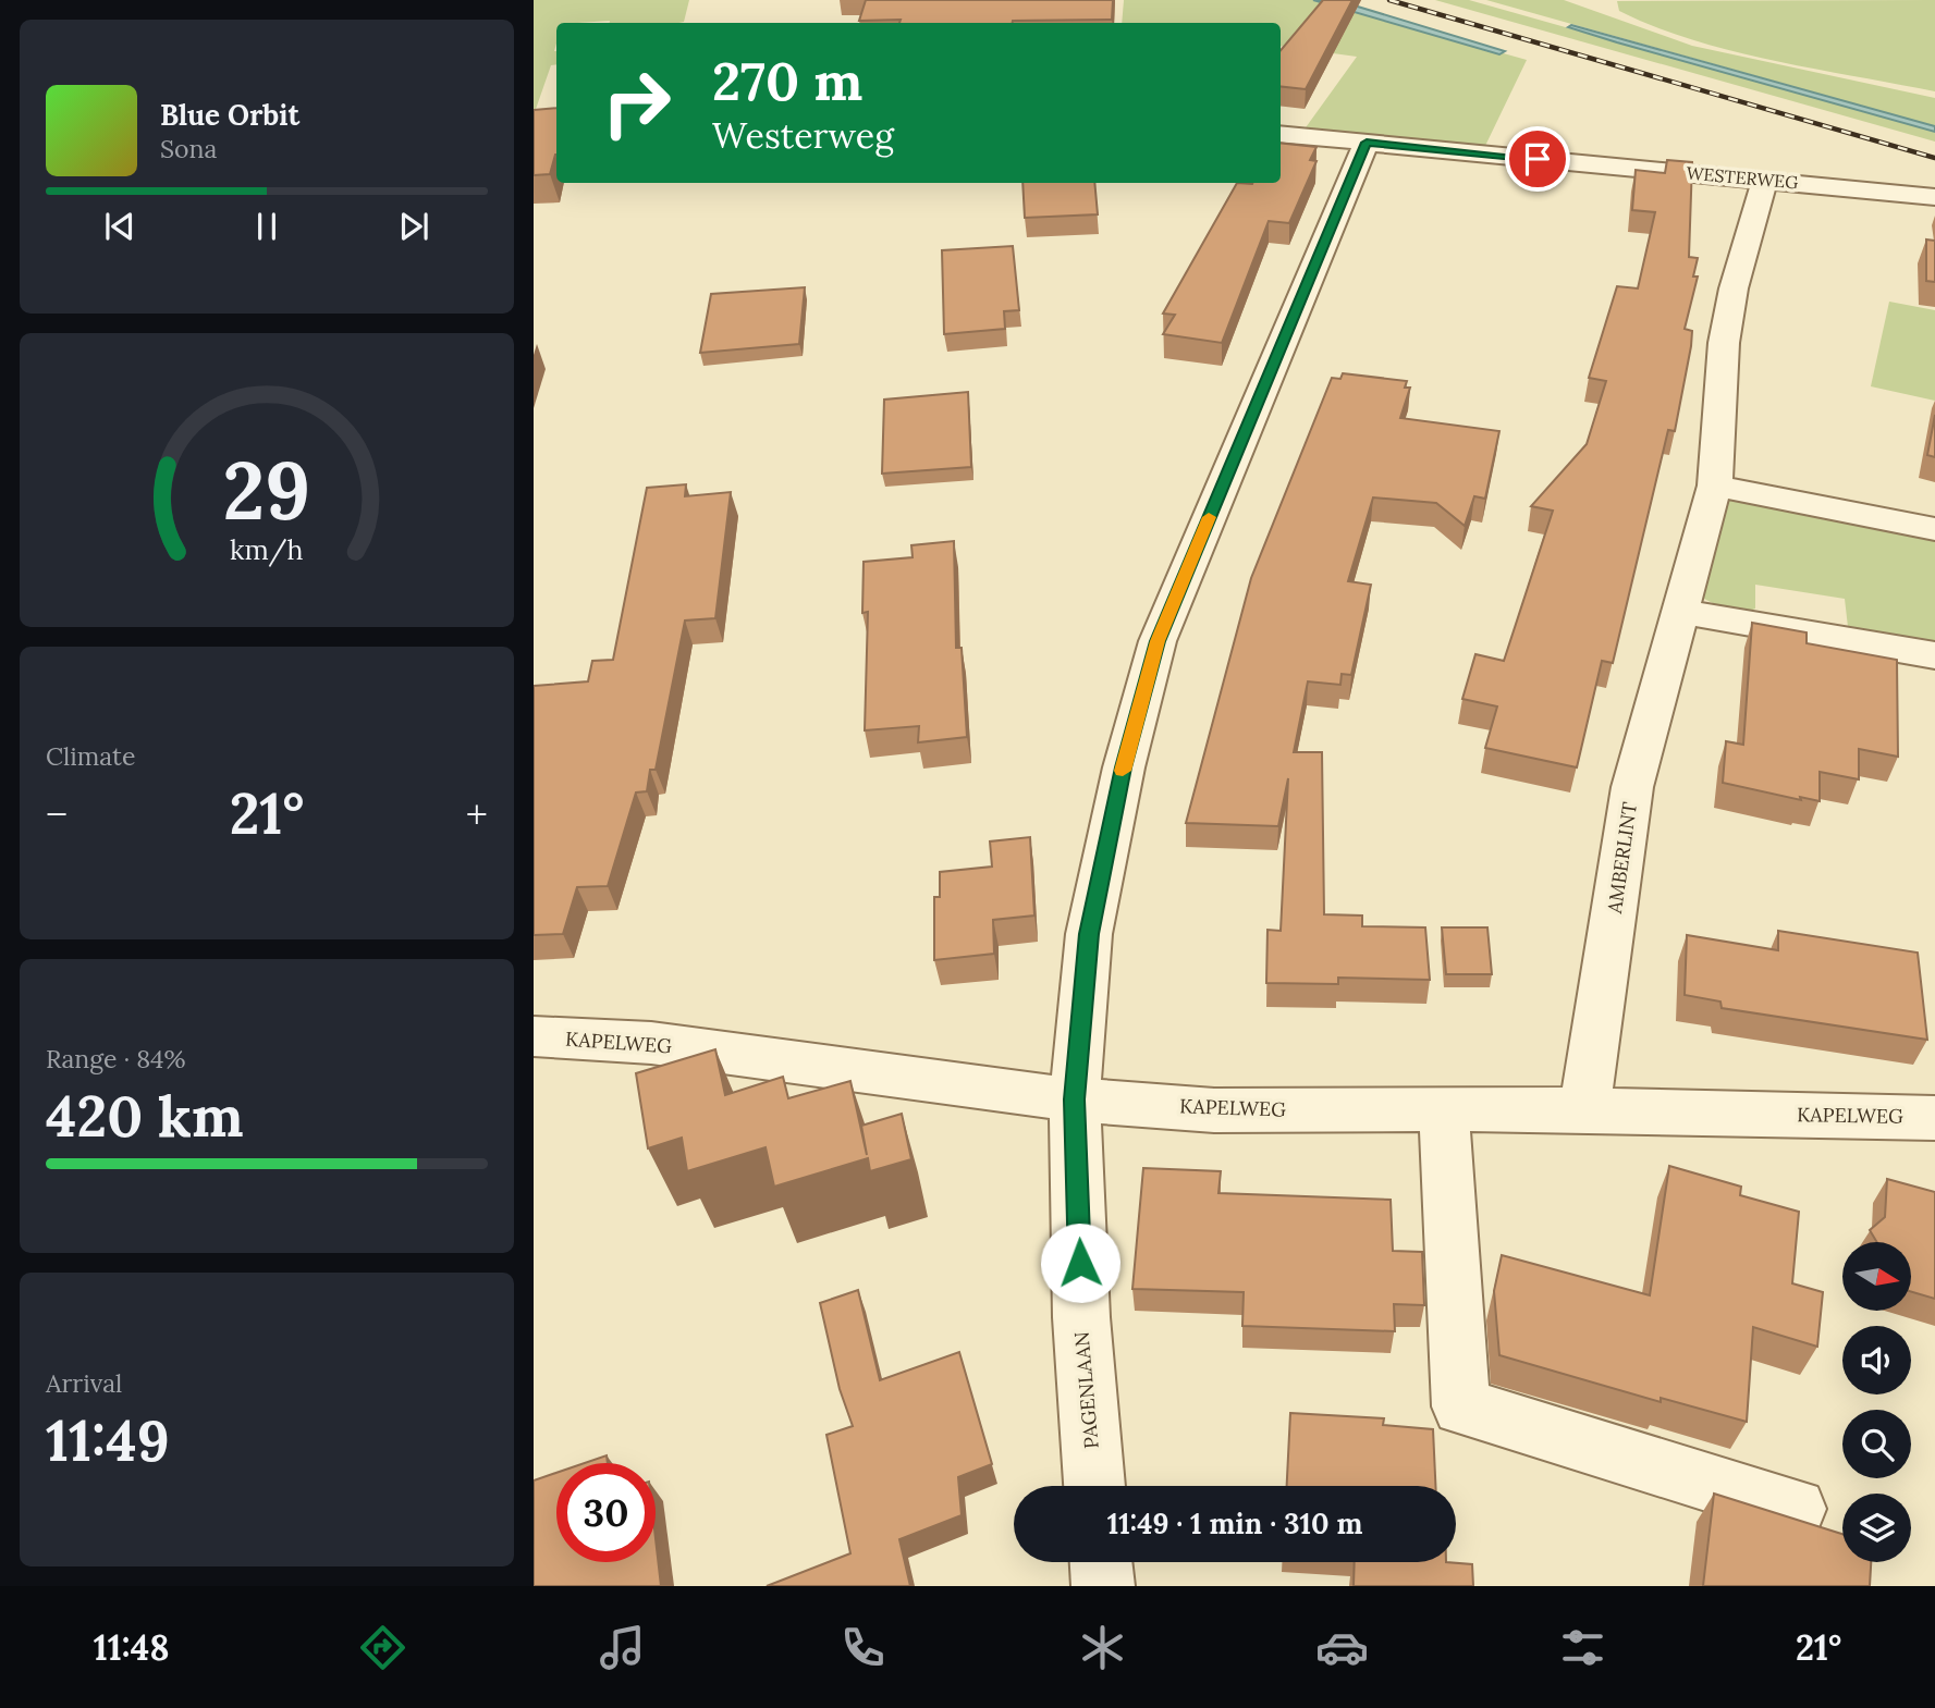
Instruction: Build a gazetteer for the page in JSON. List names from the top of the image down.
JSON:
{
  "streets": {
    "street": [
      "WESTERWEG",
      "AMBERLINT",
      "KAPELWEG",
      "PAGENLAAN"
    ]
  },
  "crossings": [
    ["WESTERWEG", "AMBERLINT"],
    ["WESTERWEG", "PAGENLAAN"],
    ["AMBERLINT", "KAPELWEG"],
    ["KAPELWEG", "PAGENLAAN"]
  ],
  "north": "right",
  "page": {
    "turn": ["270 m", "Westerweg"],
    "song": ["Blue Orbit", "Sona"],
    "tile": [
      "Climate",
      ["Range · 84%", "420 km"],
      ["Arrival", "11:49"]
    ],
    "heat": ["−", "21°", "+"],
    "limit": "30",
    "trip": "11:49 · 1 min · 310 m",
    "tabs": ["11:48", "21°"],
    "gauge": ["29", "km/h"]
  }
}
